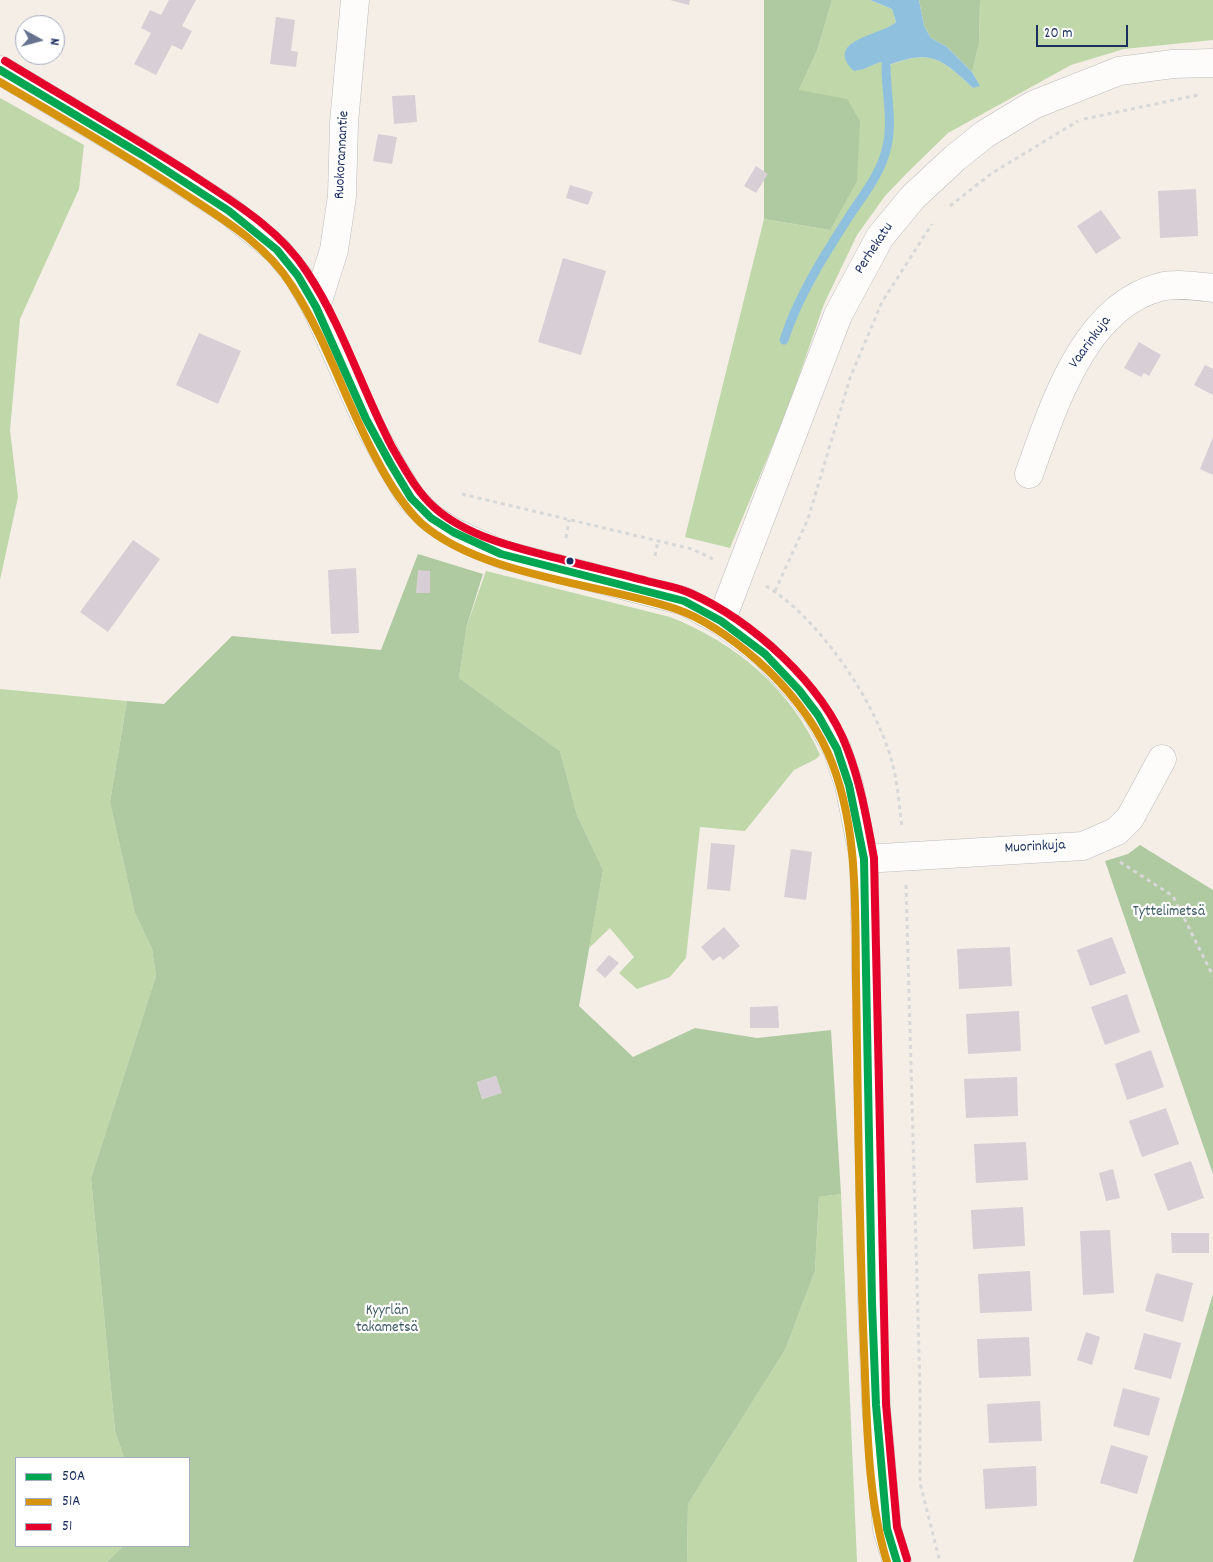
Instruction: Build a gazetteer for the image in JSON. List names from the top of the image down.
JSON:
{
  "streets": {
    "street": [
      "Ruokorannantie",
      "Perhekatu",
      "Vaarinkuja",
      "Muorinkuja"
    ]
  },
  "parks": ["Tyttelimetsä", "Kyyrlän takametsä"],
  "lines": ["transit line 51", "transit line 50A", "transit line 51A"],
  "legend": ["50A", "51A", "51"],
  "scale_bar": "20 m",
  "north": "right"
}
